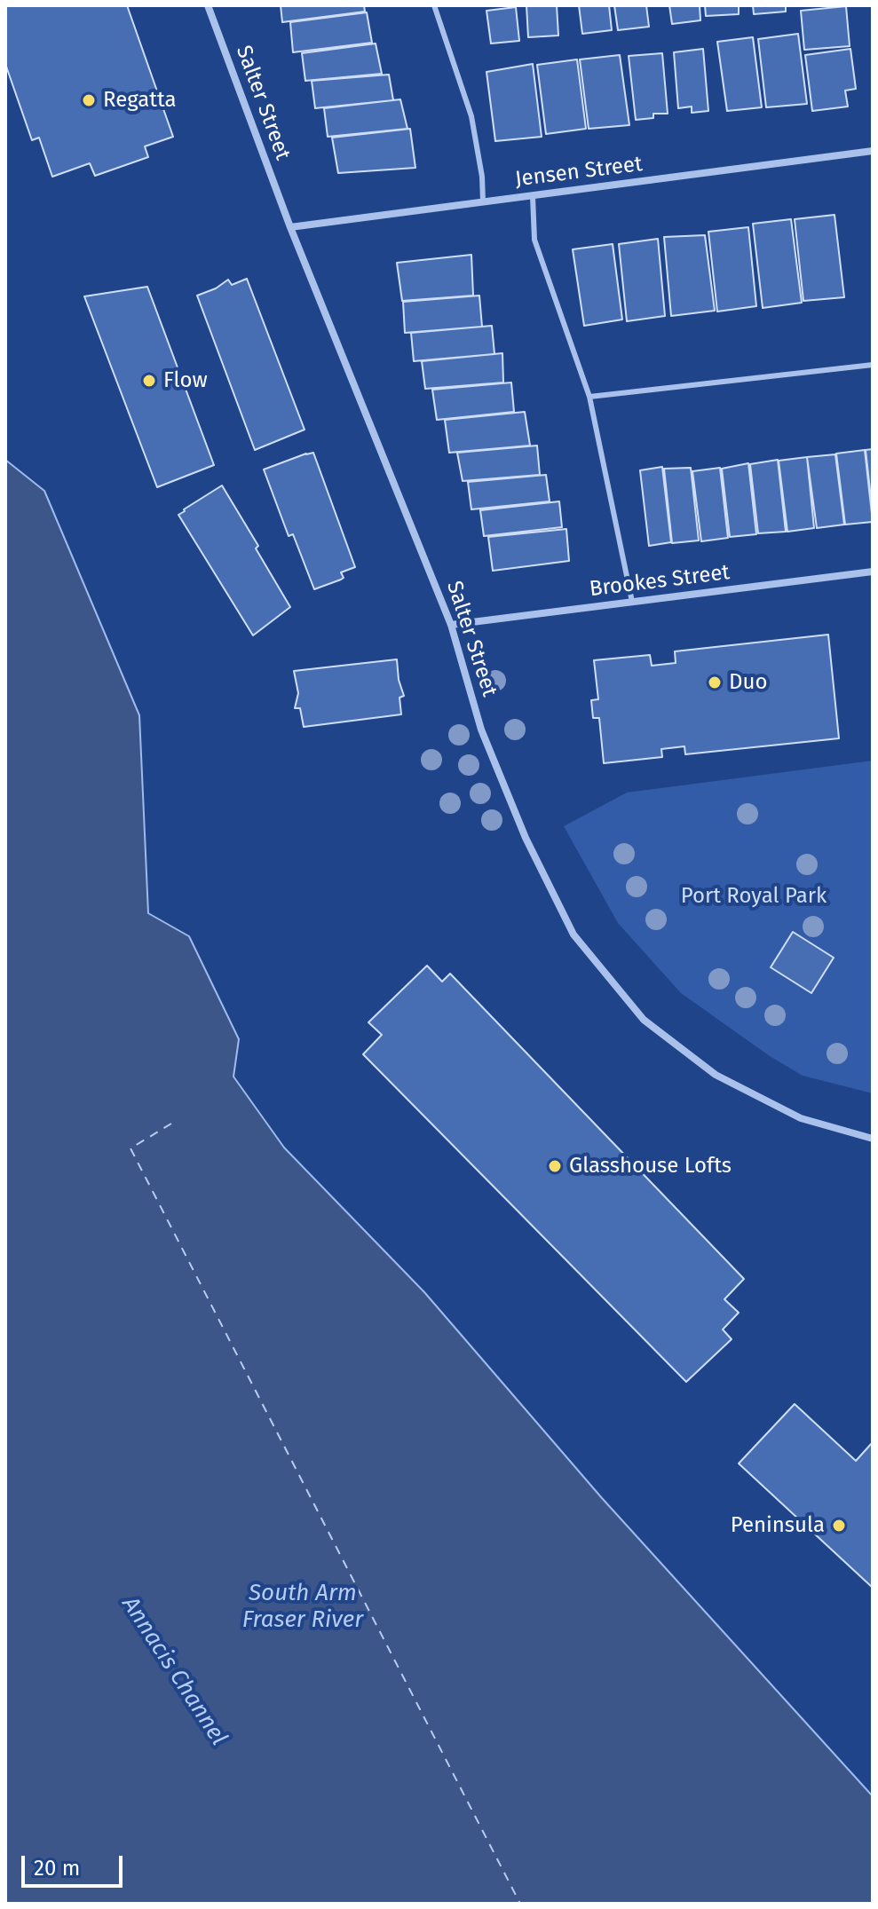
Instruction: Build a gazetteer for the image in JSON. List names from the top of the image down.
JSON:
{
  "streets": {
    "street": ["Salter Street", "Jensen Street", "Brookes Street"]
  },
  "crossings": [
    ["Salter Street", "Jensen Street"],
    ["Salter Street", "Brookes Street"]
  ],
  "water": ["South Arm Fraser River", "Annacis Channel"],
  "parks": ["Port Royal Park"],
  "places": [
    "Regatta",
    "Flow",
    "Duo",
    "Glasshouse Lofts",
    "Peninsula"
  ],
  "scale_bar": "20 m"
}
